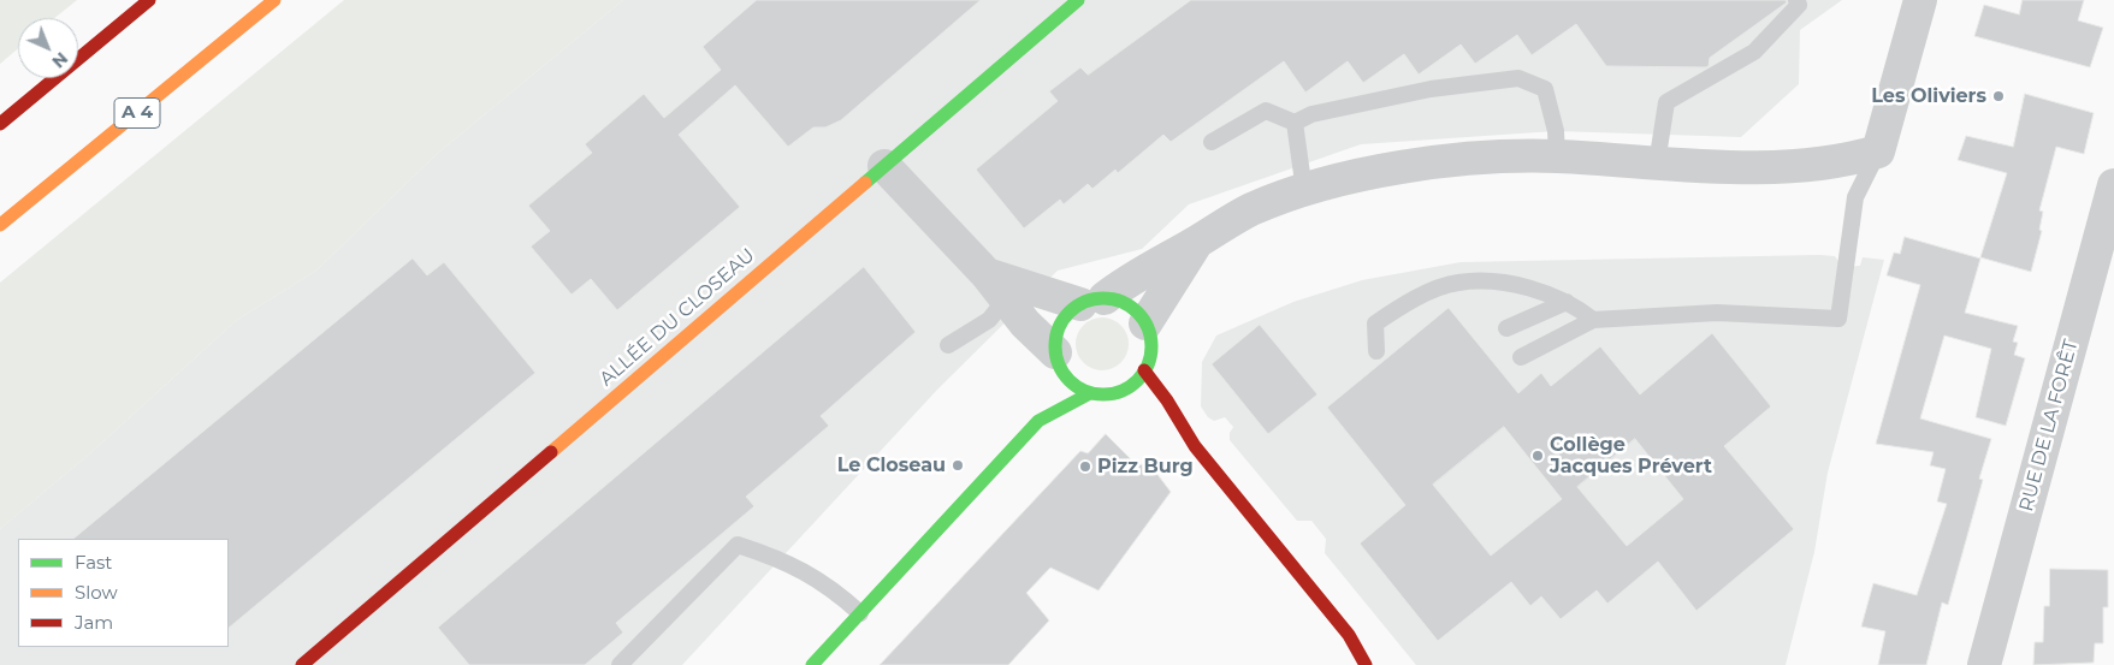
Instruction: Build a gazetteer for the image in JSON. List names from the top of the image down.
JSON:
{
  "streets": {
    "main road": ["A 4", "ALLÉE DU CLOSEAU"],
    "street": ["RUE DE LA FORÊT"]
  },
  "places": [
    "Les Oliviers",
    "Collège Jacques Prévert",
    "Le Closeau",
    "Pizz Burg"
  ],
  "legend": ["Fast", "Slow", "Jam"],
  "north": "bottom right"
}
